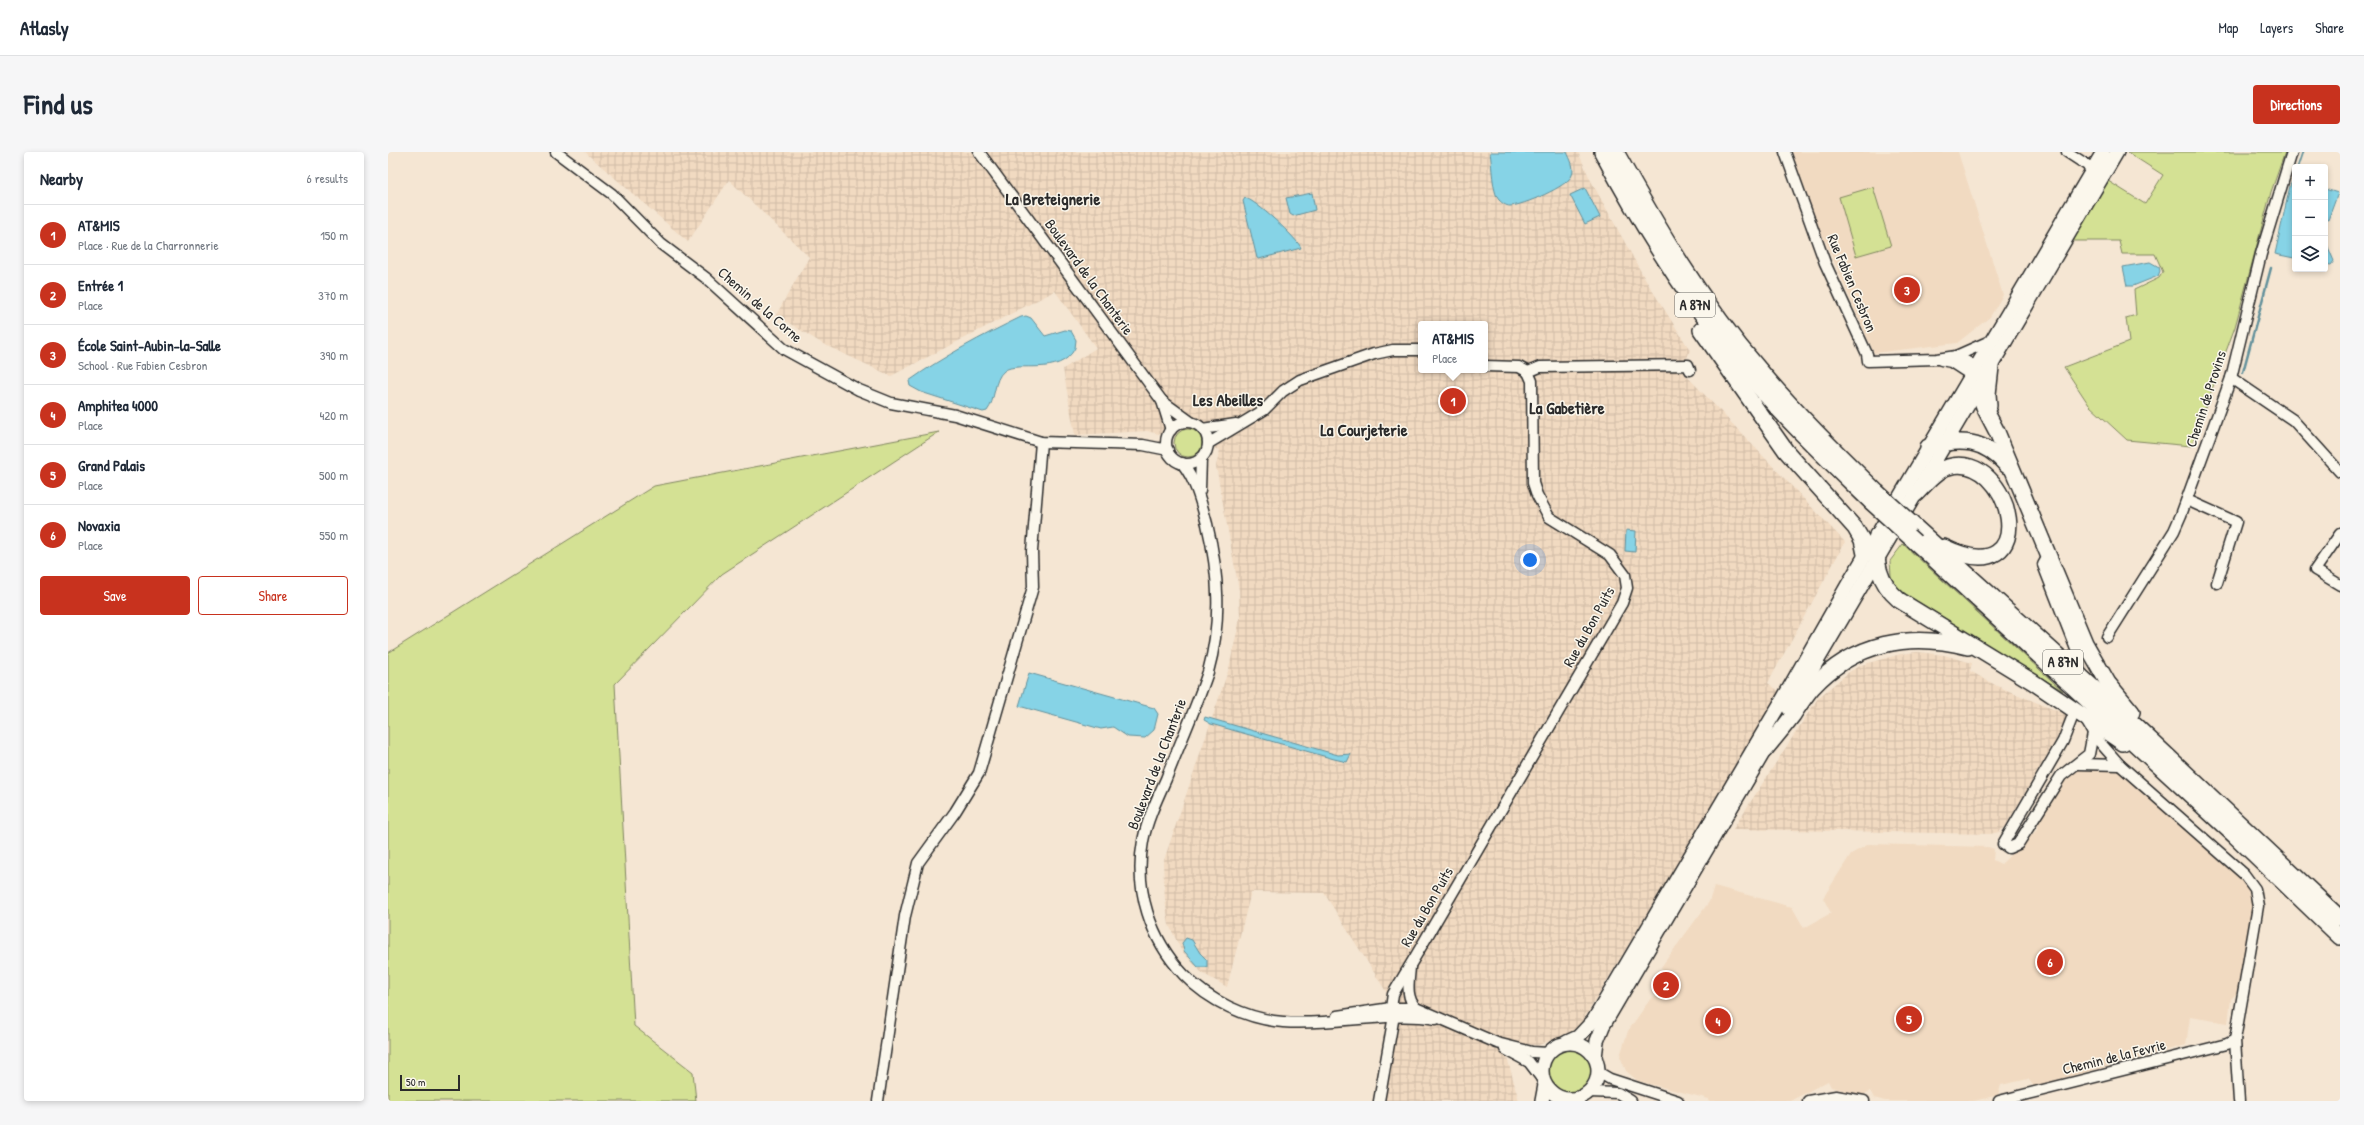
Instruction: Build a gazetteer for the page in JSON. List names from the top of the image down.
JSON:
{
  "streets": {
    "highway": ["A 87N"],
    "street": [
      "Boulevard de la Chanterie",
      "Rue Fabien Cesbron",
      "Chemin de la Corne",
      "Chemin de Provins",
      "Rue du Bon Puits",
      "Chemin de la Fevrie"
    ]
  },
  "crossings": [
    ["Boulevard de la Chanterie", "Chemin de la Corne"],
    ["Boulevard de la Chanterie", "Rue du Bon Puits"]
  ],
  "districts": [
    "La Breteignerie",
    "Les Abeilles",
    "La Gabetière",
    "La Courjeterie"
  ],
  "scale_bar": "50 m",
  "page": {
    "header": "Atlasly",
    "nav": ["Map", "Layers", "Share"],
    "title": "Find us",
    "buttons": [
      "Directions",
      ["Save", "Share"]
    ],
    "heading": ["Nearby", "6 results"],
    "map_buttons": ["+", "−"],
    "list": [
      {
        "mark": "1",
        "name": "AT&MIS",
        "note": "Place · Rue de la Charronnerie",
        "value": "150 m"
      },
      {
        "mark": "2",
        "name": "Entrée 1",
        "note": "Place",
        "value": "370 m"
      },
      {
        "mark": "3",
        "name": "École Saint-Aubin-la-Salle",
        "note": "School · Rue Fabien Cesbron",
        "value": "390 m"
      },
      {
        "mark": "4",
        "name": "Amphitea 4000",
        "note": "Place",
        "value": "420 m"
      },
      {
        "mark": "5",
        "name": "Grand Palais",
        "note": "Place",
        "value": "500 m"
      },
      {
        "mark": "6",
        "name": "Novaxia",
        "note": "Place",
        "value": "550 m"
      }
    ],
    "pins": [
      "3",
      "1",
      "6",
      "2",
      "5",
      "4"
    ],
    "popup": ["AT&MIS", "Place"],
    "scale": "50 m"
  }
}
